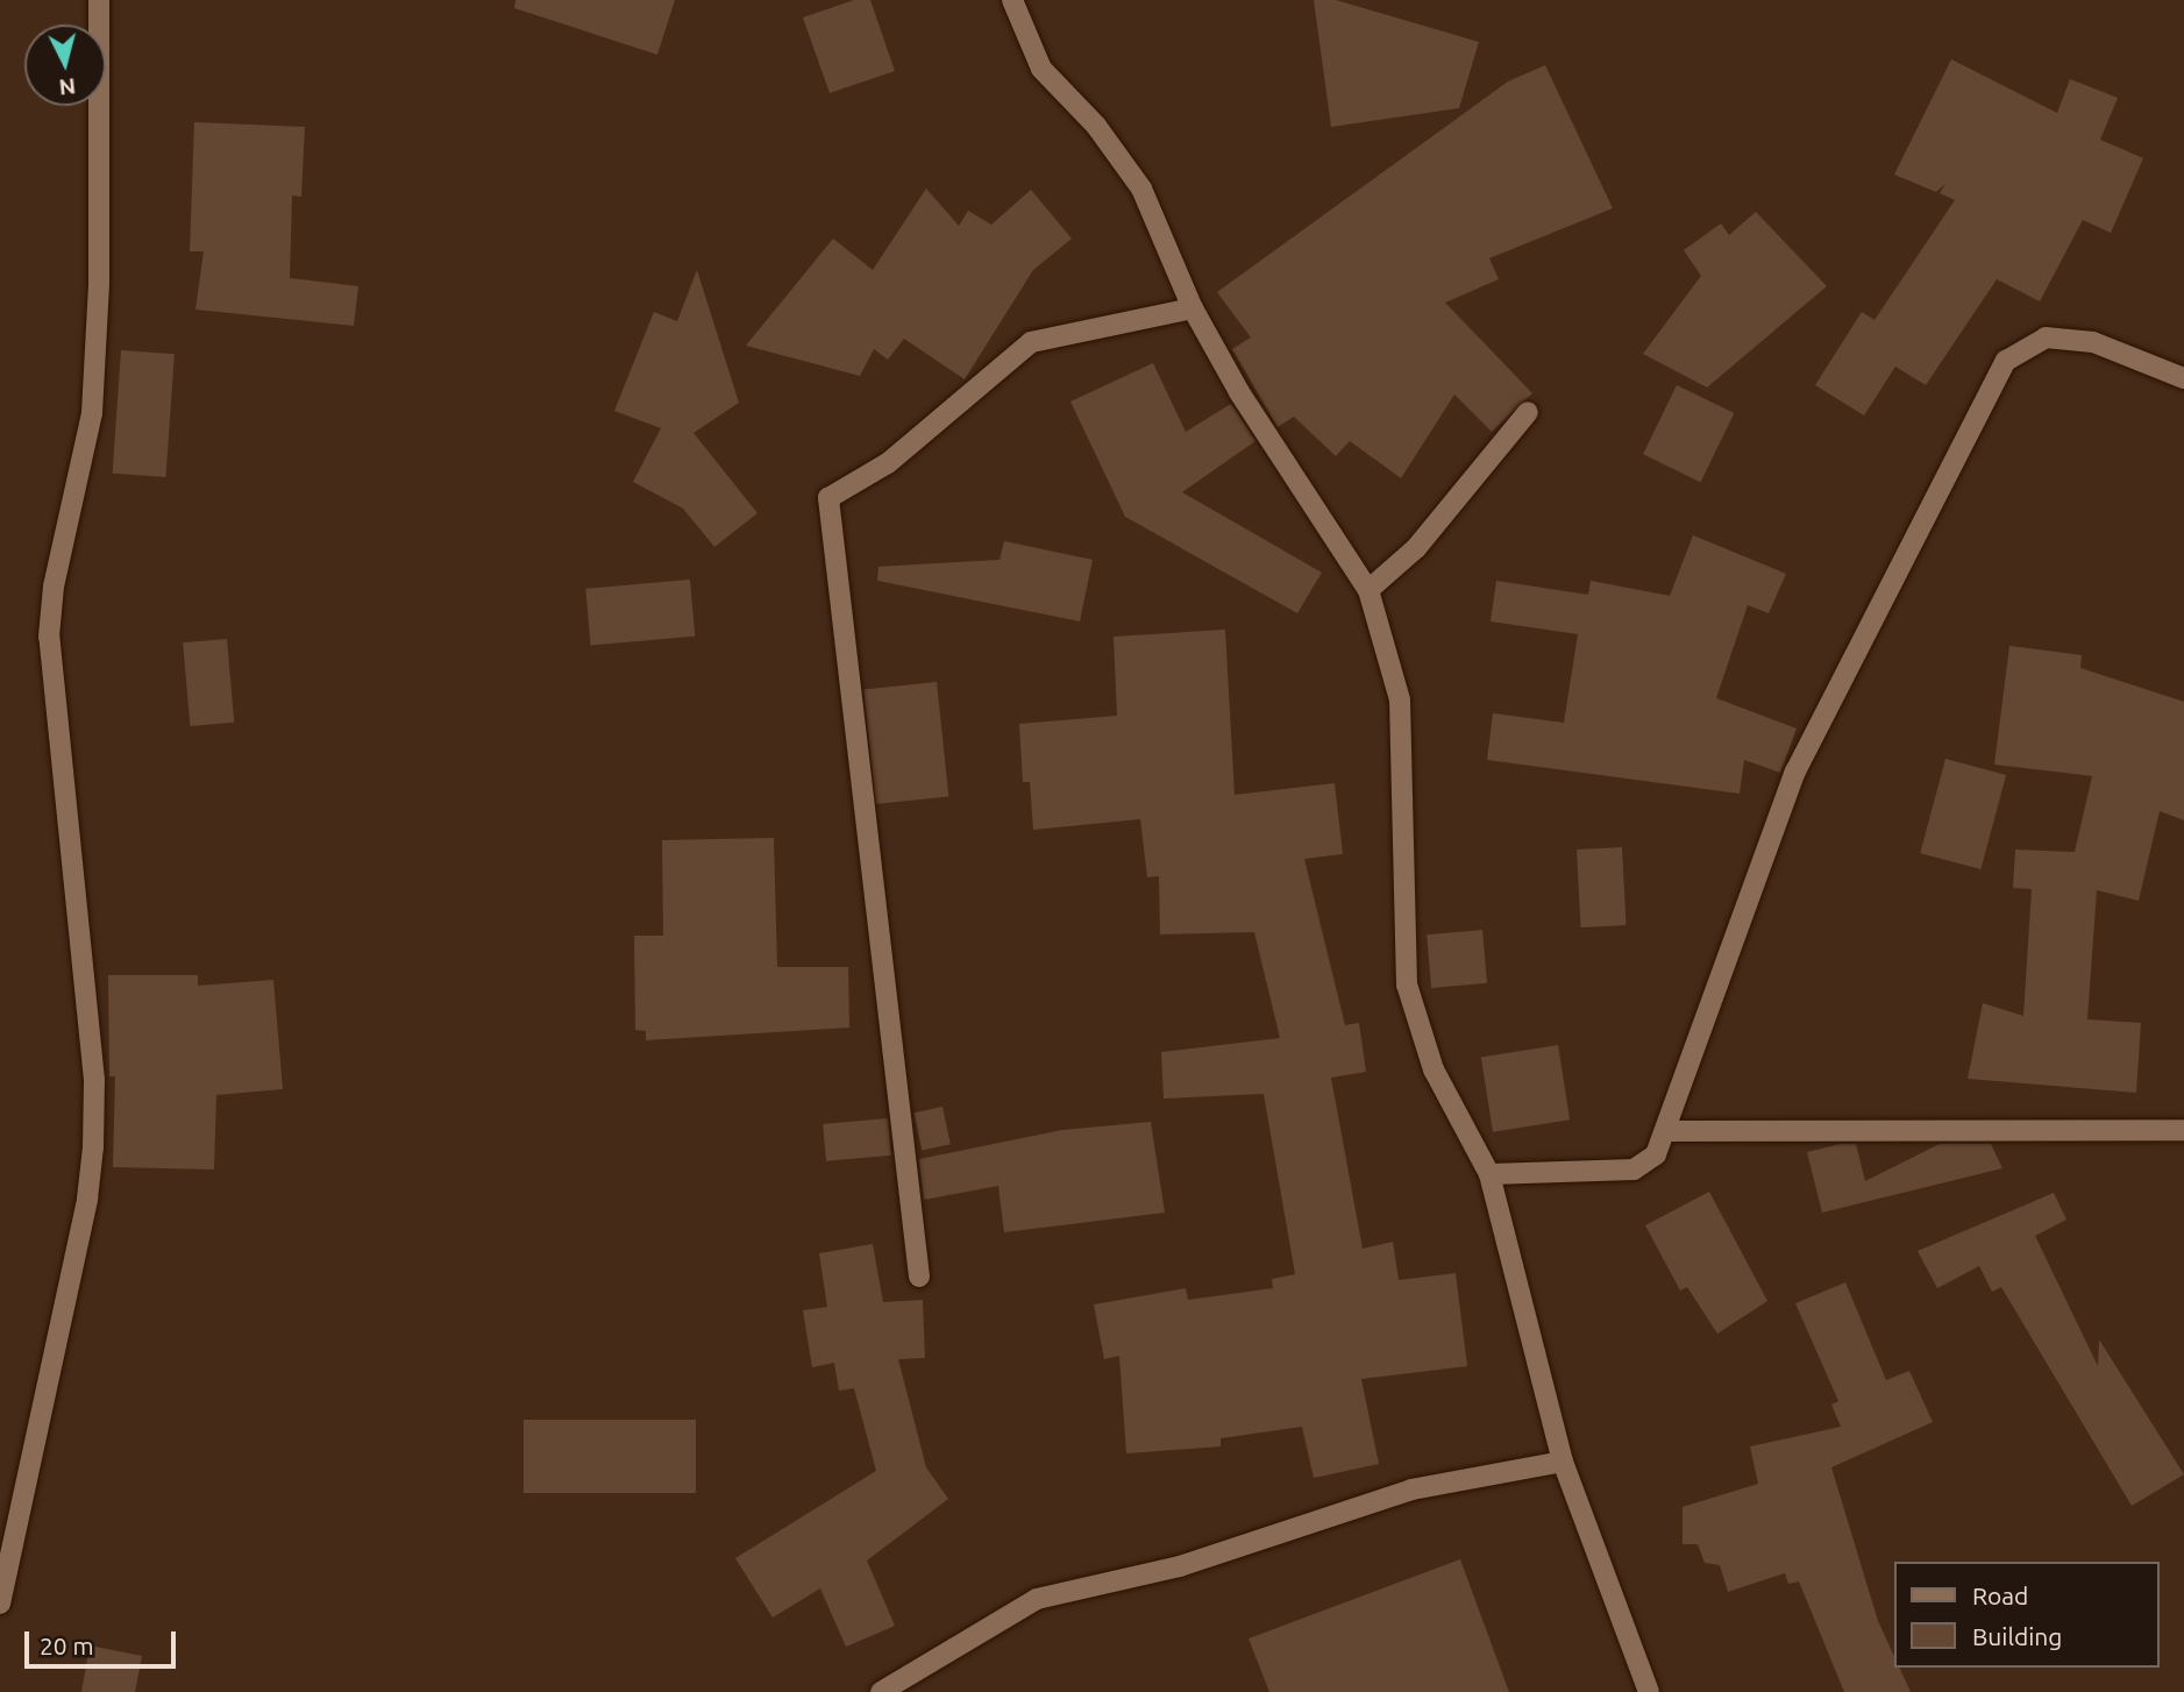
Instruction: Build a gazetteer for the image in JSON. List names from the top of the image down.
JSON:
{
  "legend": ["Road", "Building"],
  "scale_bar": "20 m",
  "north": "bottom"
}
